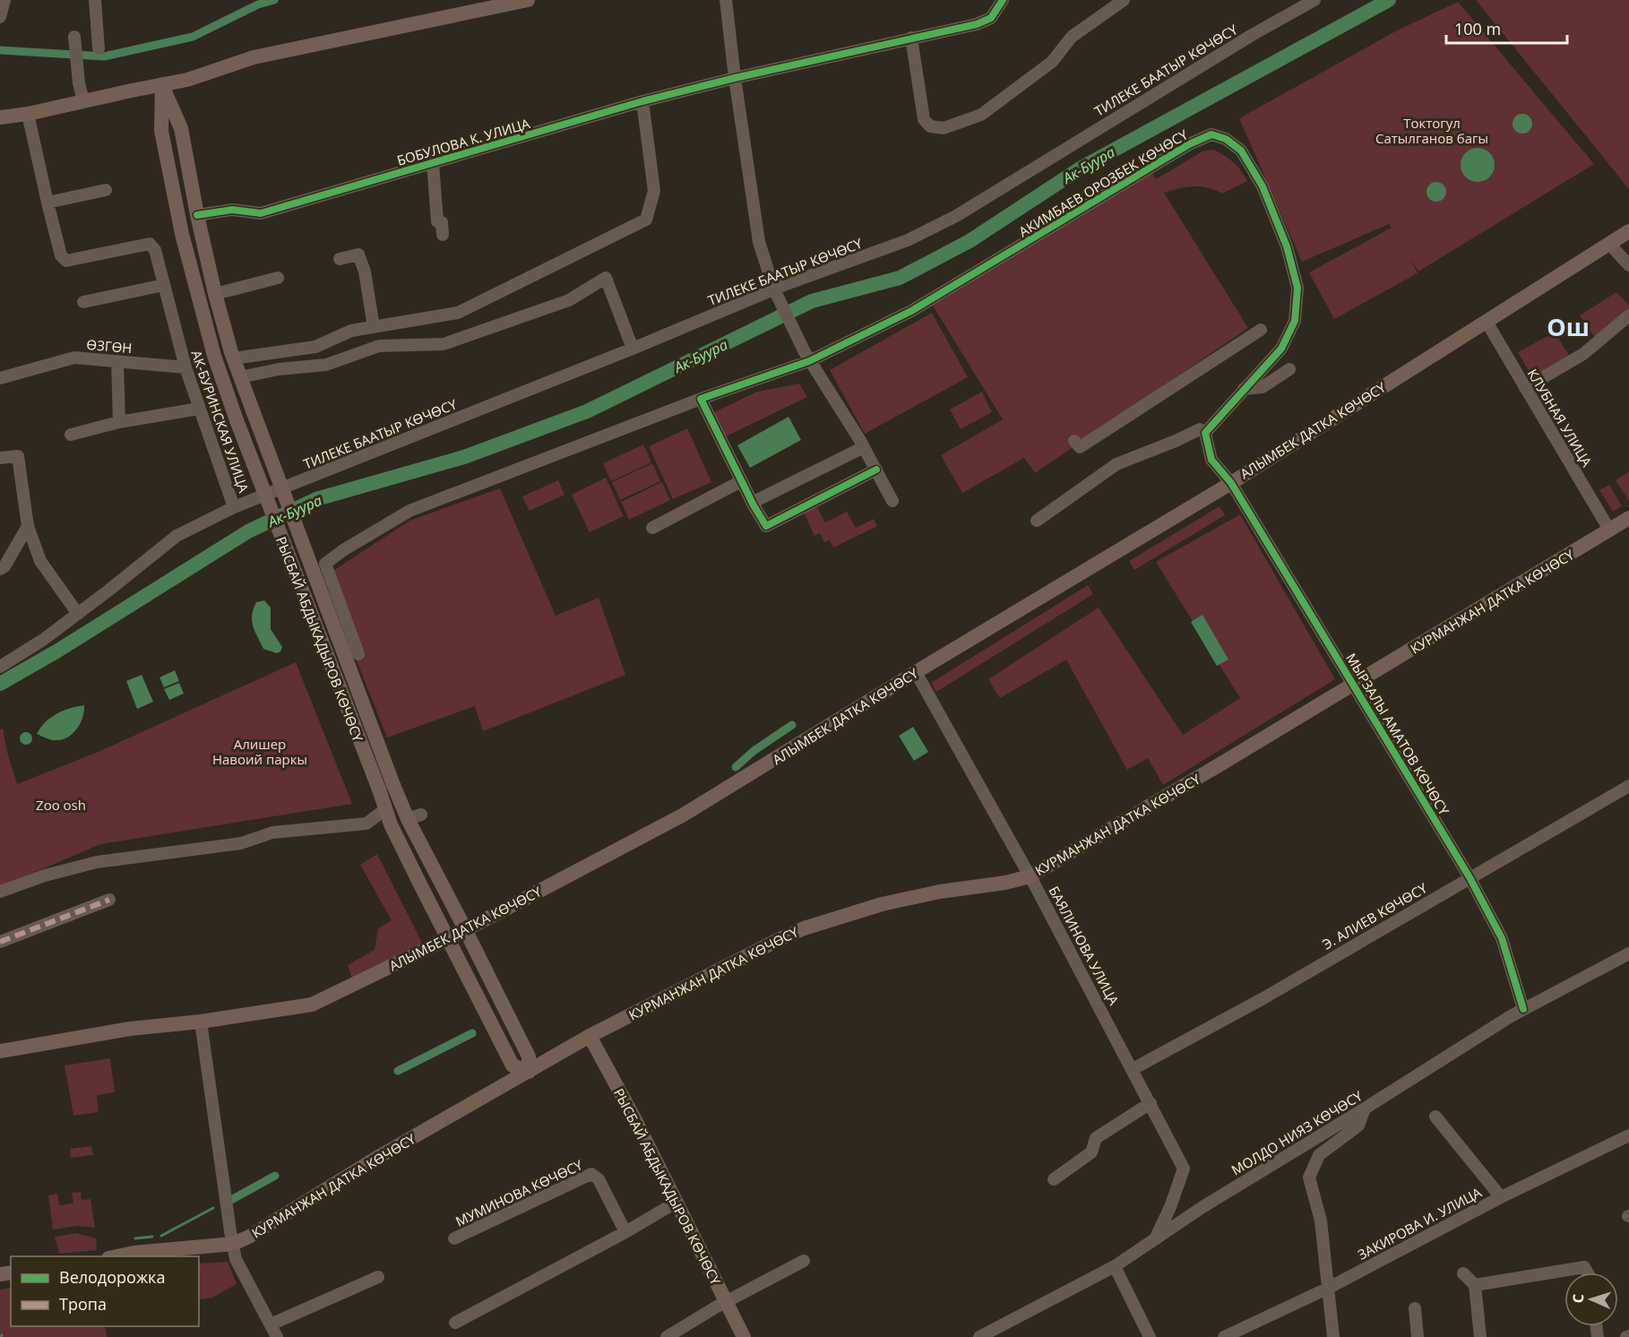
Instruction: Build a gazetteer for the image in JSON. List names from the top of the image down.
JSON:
{
  "streets": {
    "main road": ["АЛЫМБЕК ДАТКА КӨЧӨСҮ", "КУРМАНЖАН ДАТКА КӨЧӨСҮ", "РЫСБАЙ АБДЫКАДЫРОВ КӨЧӨСҮ"],
    "street": [
      "ТИЛЕКЕ БААТЫР КӨЧӨСҮ",
      "БОБУЛОВА К. УЛИЦА",
      "АКИМБАЕВ ОРОЗБЕК КӨЧӨСҮ",
      "ӨЗГӨН",
      "КЛУБНАЯ УЛИЦА",
      "АК-БУРИНСКАЯ УЛИЦА",
      "МЫРЗАЛЫ АМАТОВ КӨЧӨСҮ",
      "Э. АЛИЕВ КӨЧӨСҮ",
      "БАЯЛИНОВА УЛИЦА",
      "МОЛДО НИЯЗ КӨЧӨСҮ",
      "МУМИНОВА КӨЧӨСҮ",
      "ЗАКИРОВА И. УЛИЦА"
    ]
  },
  "crossings": [
    ["ТИЛЕКЕ БААТЫР КӨЧӨСҮ", "АК-БУРИНСКАЯ УЛИЦА"],
    ["БОБУЛОВА К. УЛИЦА", "РЫСБАЙ АБДЫКАДЫРОВ КӨЧӨСҮ"],
    ["ӨЗГӨН", "АК-БУРИНСКАЯ УЛИЦА"],
    ["КЛУБНАЯ УЛИЦА", "АЛЫМБЕК ДАТКА КӨЧӨСҮ"],
    ["КЛУБНАЯ УЛИЦА", "КУРМАНЖАН ДАТКА КӨЧӨСҮ"],
    ["АЛЫМБЕК ДАТКА КӨЧӨСҮ", "РЫСБАЙ АБДЫКАДЫРОВ КӨЧӨСҮ"],
    ["АЛЫМБЕК ДАТКА КӨЧӨСҮ", "МЫРЗАЛЫ АМАТОВ КӨЧӨСҮ"],
    ["АЛЫМБЕК ДАТКА КӨЧӨСҮ", "БАЯЛИНОВА УЛИЦА"],
    ["КУРМАНЖАН ДАТКА КӨЧӨСҮ", "РЫСБАЙ АБДЫКАДЫРОВ КӨЧӨСҮ"],
    ["КУРМАНЖАН ДАТКА КӨЧӨСҮ", "МЫРЗАЛЫ АМАТОВ КӨЧӨСҮ"],
    ["КУРМАНЖАН ДАТКА КӨЧӨСҮ", "БАЯЛИНОВА УЛИЦА"],
    ["МЫРЗАЛЫ АМАТОВ КӨЧӨСҮ", "Э. АЛИЕВ КӨЧӨСҮ"],
    ["МЫРЗАЛЫ АМАТОВ КӨЧӨСҮ", "МОЛДО НИЯЗ КӨЧӨСҮ"],
    ["Э. АЛИЕВ КӨЧӨСҮ", "БАЯЛИНОВА УЛИЦА"],
    ["БАЯЛИНОВА УЛИЦА", "МОЛДО НИЯЗ КӨЧӨСҮ"]
  ],
  "districts": ["Ош"],
  "water": ["Ак-Буура"],
  "parks": ["Токтогул Сатылганов багы", "Алишер Навоий паркы", "Zoo osh"],
  "legend": ["Велодорожка", "Тропа"],
  "scale_bar": "100 m",
  "north": "left"
}
